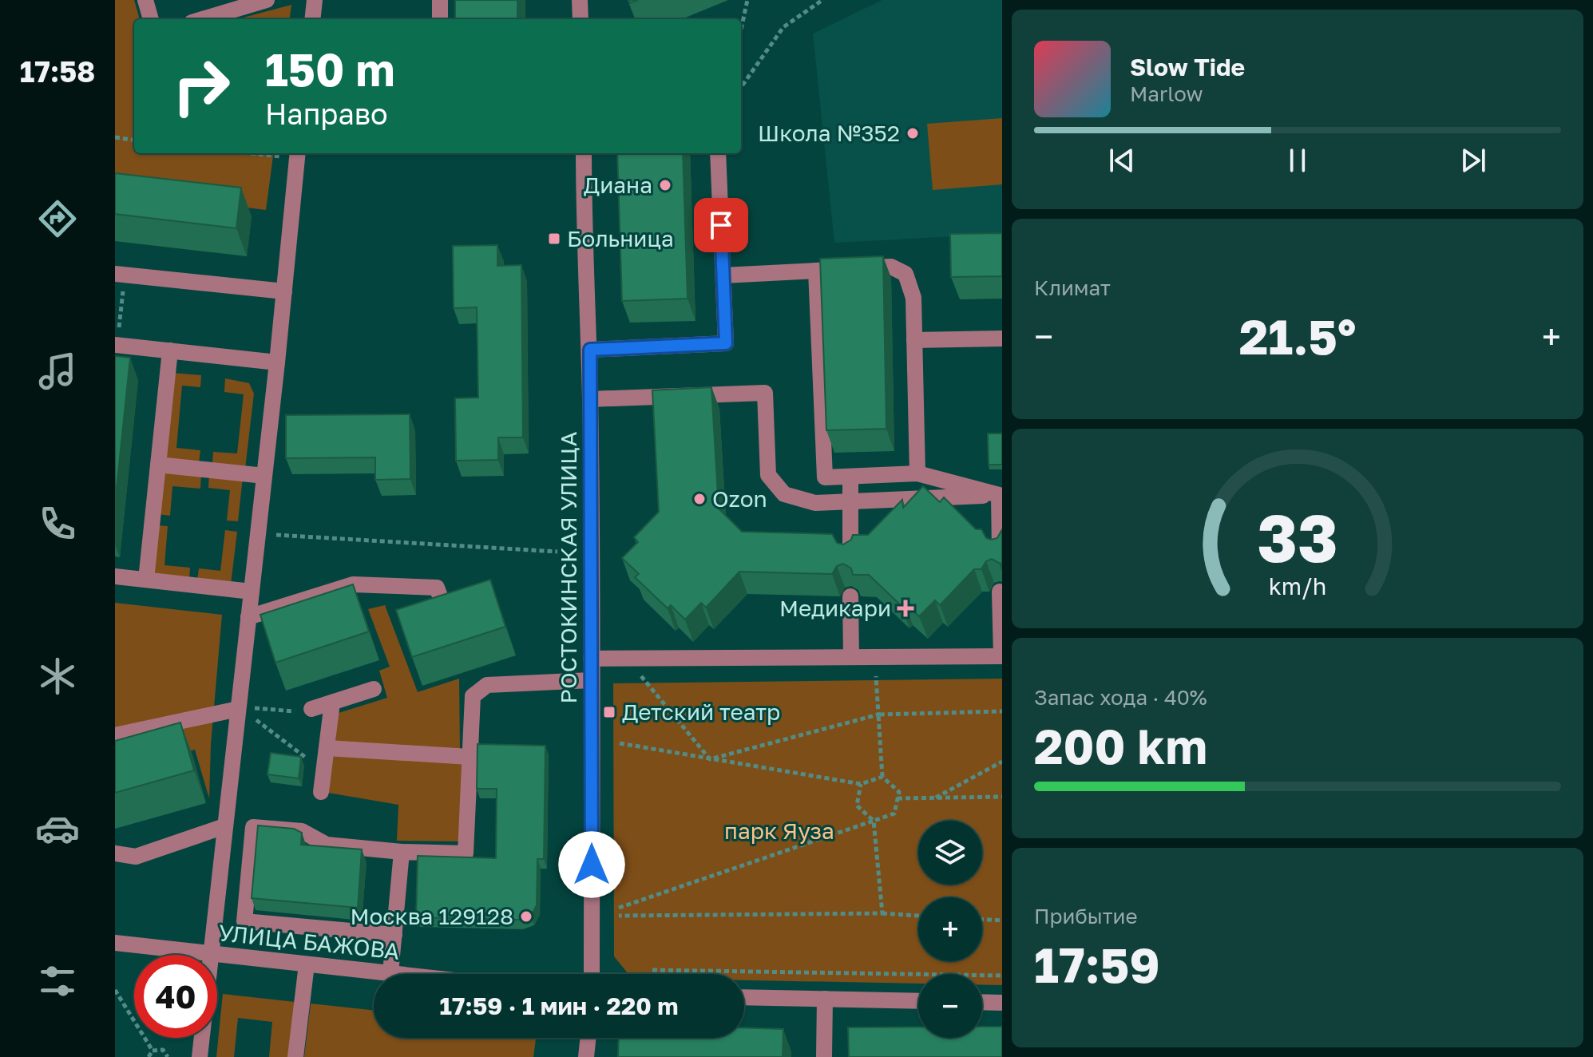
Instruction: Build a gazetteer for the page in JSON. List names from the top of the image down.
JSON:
{
  "streets": {
    "street": ["РОСТОКИНСКАЯ УЛИЦА", "УЛИЦА БАЖОВА"]
  },
  "parks": ["парк Яуза"],
  "places": {
    "other": [
      "Школа №352",
      "Диана",
      "Ozon",
      "Москва 129128"
    ],
    "transit": ["Больница", "Детский театр"],
    "health": ["Медикари"]
  },
  "page": {
    "tabs": "17:58",
    "turn": ["150 m", "Направо"],
    "song": ["Slow Tide", "Marlow"],
    "tile": [
      "Климат",
      ["Запас хода · 40%", "200 km"],
      ["Прибытие", "17:59"]
    ],
    "heat": ["−", "21.5°", "+"],
    "map_buttons": ["+", "−"],
    "limit": "40",
    "trip": "17:59 · 1 мин · 220 m",
    "gauge": ["33", "km/h"]
  }
}
